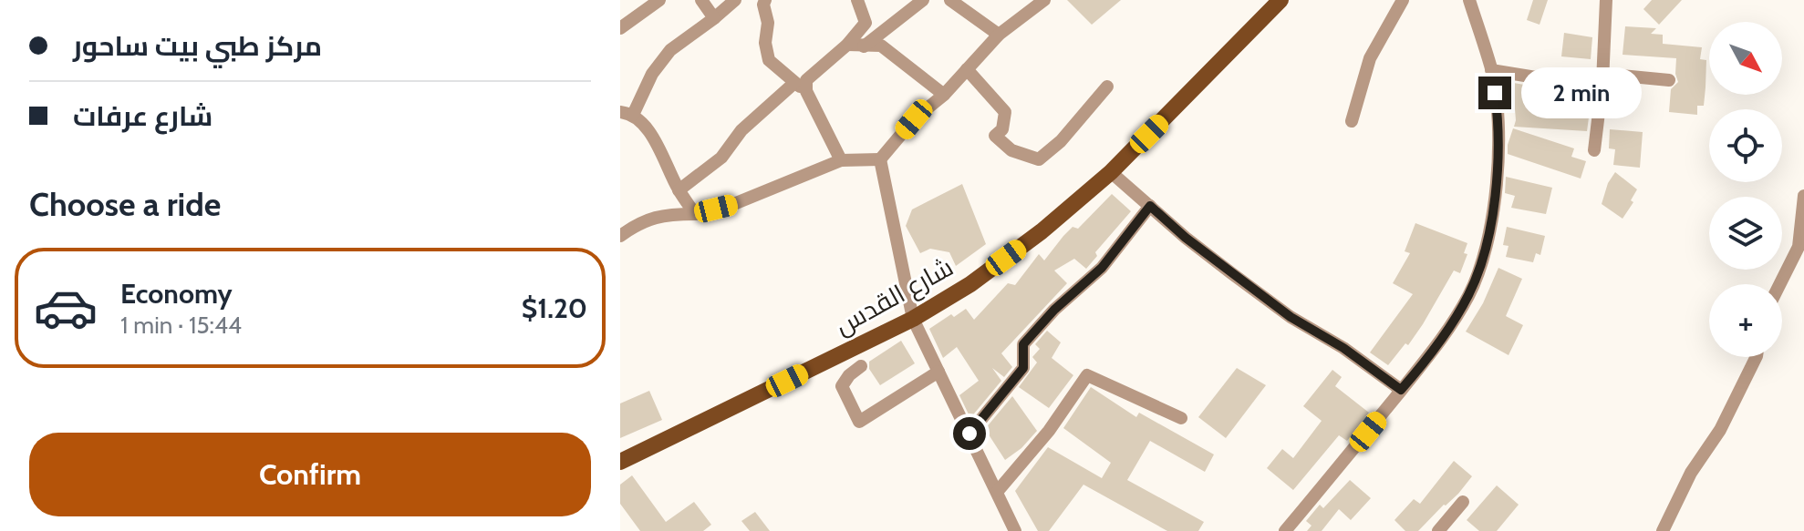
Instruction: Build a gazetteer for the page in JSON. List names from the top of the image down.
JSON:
{
  "streets": {
    "main road": ["شارع القدس"]
  },
  "north": "bottom right",
  "page": {
    "banner": ["مركز طبي بيت ساحور", "شارع عرفات"],
    "map_buttons": "+",
    "bubble": "2 min",
    "heading": "Choose a ride",
    "list": [
      {
        "name": "Economy",
        "note": "1 min · 15:44",
        "value": "$1.20"
      }
    ],
    "buttons": "Confirm"
  }
}
